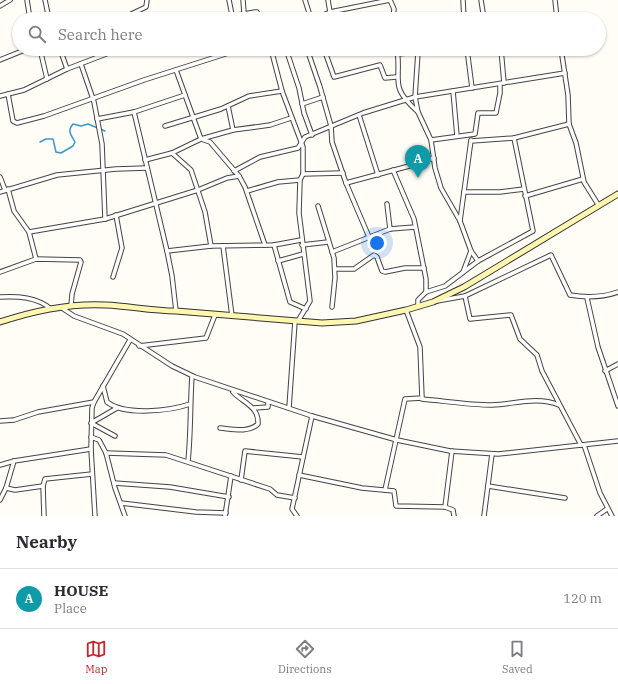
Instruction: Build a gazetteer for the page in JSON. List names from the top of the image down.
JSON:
{
  "page": {
    "search": "Search here",
    "pins": "A",
    "heading": "Nearby",
    "list": [
      {
        "mark": "A",
        "name": "HOUSE",
        "note": "Place",
        "value": "120 m"
      }
    ],
    "nav": ["Map", "Directions", "Saved"]
  }
}
